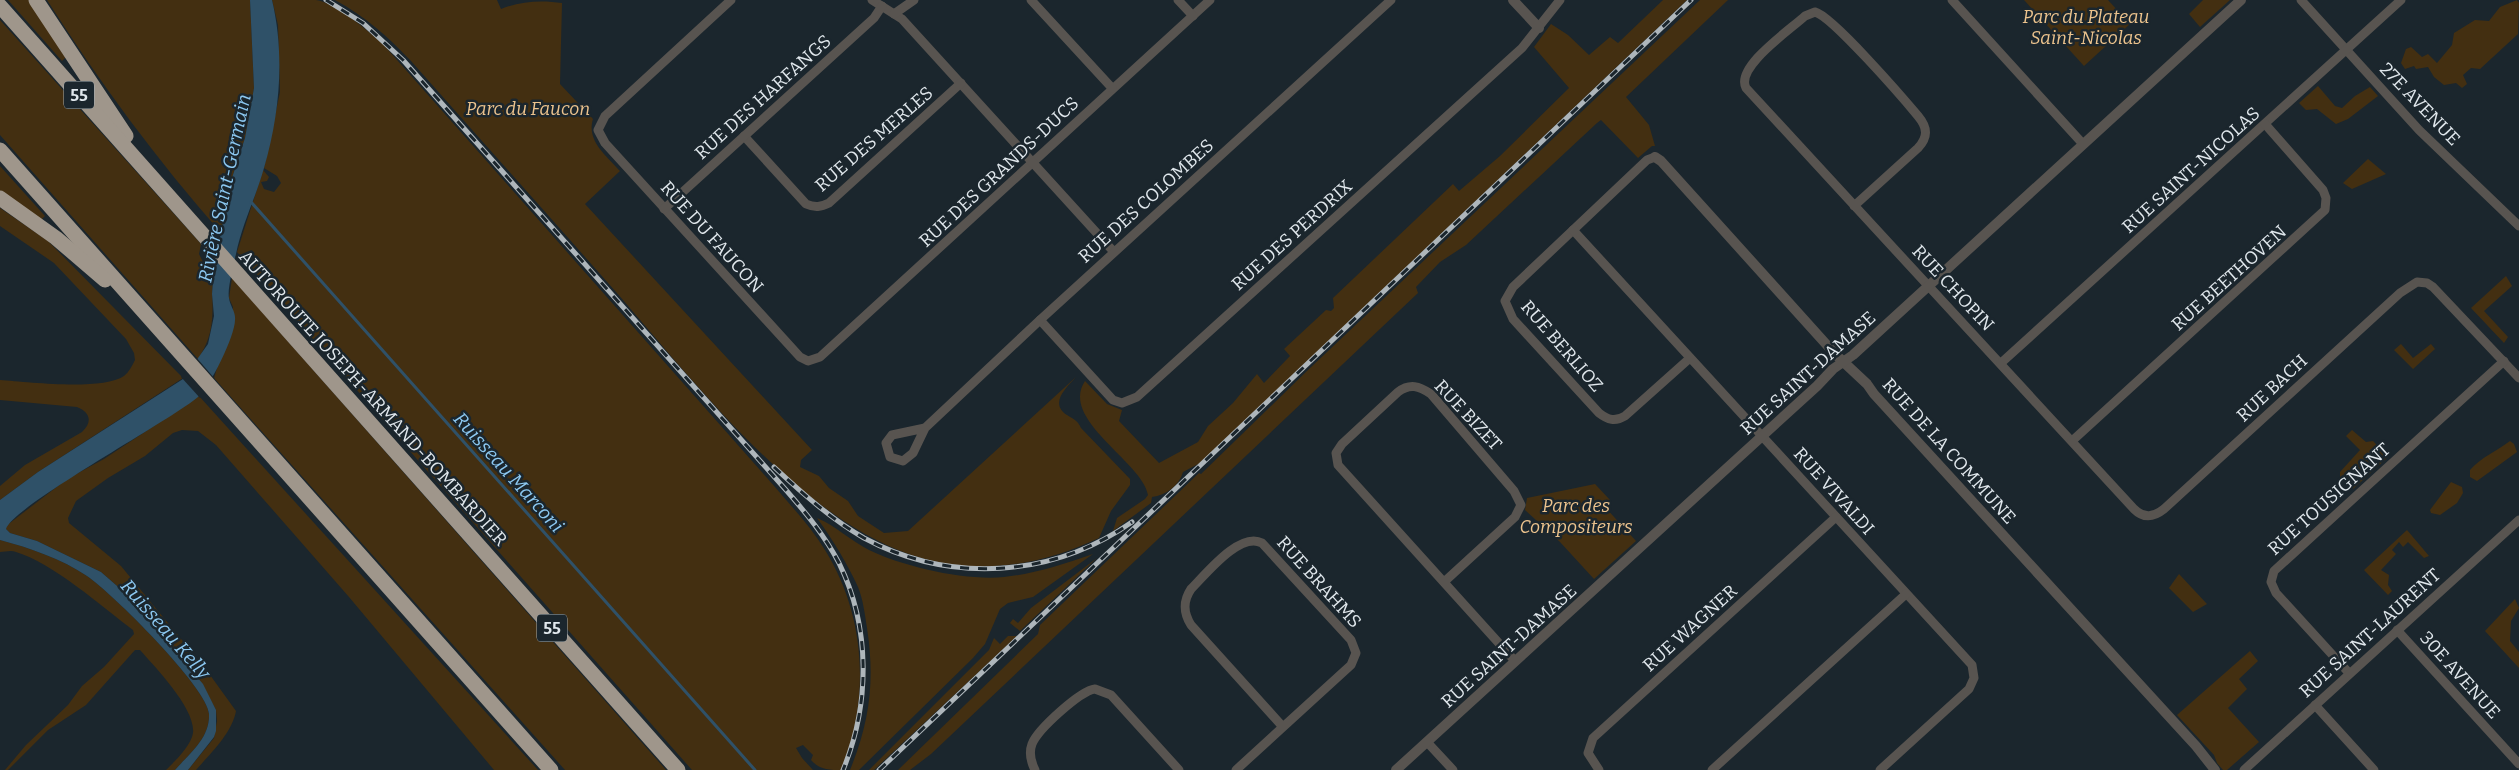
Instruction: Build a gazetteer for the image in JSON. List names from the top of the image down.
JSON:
{
  "streets": {
    "highway": ["55", "AUTOROUTE JOSEPH-ARMAND-BOMBARDIER"],
    "street": [
      "RUE DES HARFANGS",
      "27E AVENUE",
      "RUE DES MERLES",
      "RUE SAINT-NICOLAS",
      "RUE DES GRANDS-DUCS",
      "RUE DES COLOMBES",
      "RUE DES PERDRIX",
      "RUE DU FAUCON",
      "RUE BEETHOVEN",
      "RUE CHOPIN",
      "RUE BERLIOZ",
      "RUE SAINT-DAMASE",
      "RUE BACH",
      "RUE BIZET",
      "RUE DE LA COMMUNE",
      "RUE VIVALDI",
      "RUE TOUSIGNANT",
      "RUE BRAHMS",
      "RUE WAGNER",
      "RUE SAINT-LAURENT",
      "30E AVENUE"
    ]
  },
  "crossings": [
    ["RUE DES HARFANGS", "RUE DES MERLES"],
    ["RUE DES HARFANGS", "RUE DU FAUCON"],
    ["27E AVENUE", "RUE SAINT-NICOLAS"],
    ["RUE SAINT-NICOLAS", "RUE BEETHOVEN"],
    ["RUE SAINT-NICOLAS", "RUE CHOPIN"],
    ["RUE DES GRANDS-DUCS", "RUE DU FAUCON"],
    ["RUE DES COLOMBES", "RUE DES PERDRIX"],
    ["RUE BEETHOVEN", "RUE CHOPIN"],
    ["RUE CHOPIN", "RUE SAINT-DAMASE"],
    ["RUE CHOPIN", "RUE BACH"],
    ["RUE BERLIOZ", "RUE DE LA COMMUNE"],
    ["RUE BERLIOZ", "RUE VIVALDI"],
    ["RUE SAINT-DAMASE", "RUE BIZET"],
    ["RUE SAINT-DAMASE", "RUE DE LA COMMUNE"],
    ["RUE SAINT-DAMASE", "RUE VIVALDI"],
    ["RUE BACH", "RUE TOUSIGNANT"],
    ["RUE VIVALDI", "RUE WAGNER"],
    ["RUE TOUSIGNANT", "RUE SAINT-LAURENT"],
    ["RUE SAINT-LAURENT", "30E AVENUE"]
  ],
  "water": ["Rivière Saint-Germain", "Ruisseau Marconi", "Ruisseau Kelly"],
  "parks": ["Parc du Plateau Saint-Nicolas", "Parc du Faucon", "Parc des Compositeurs"]
}
